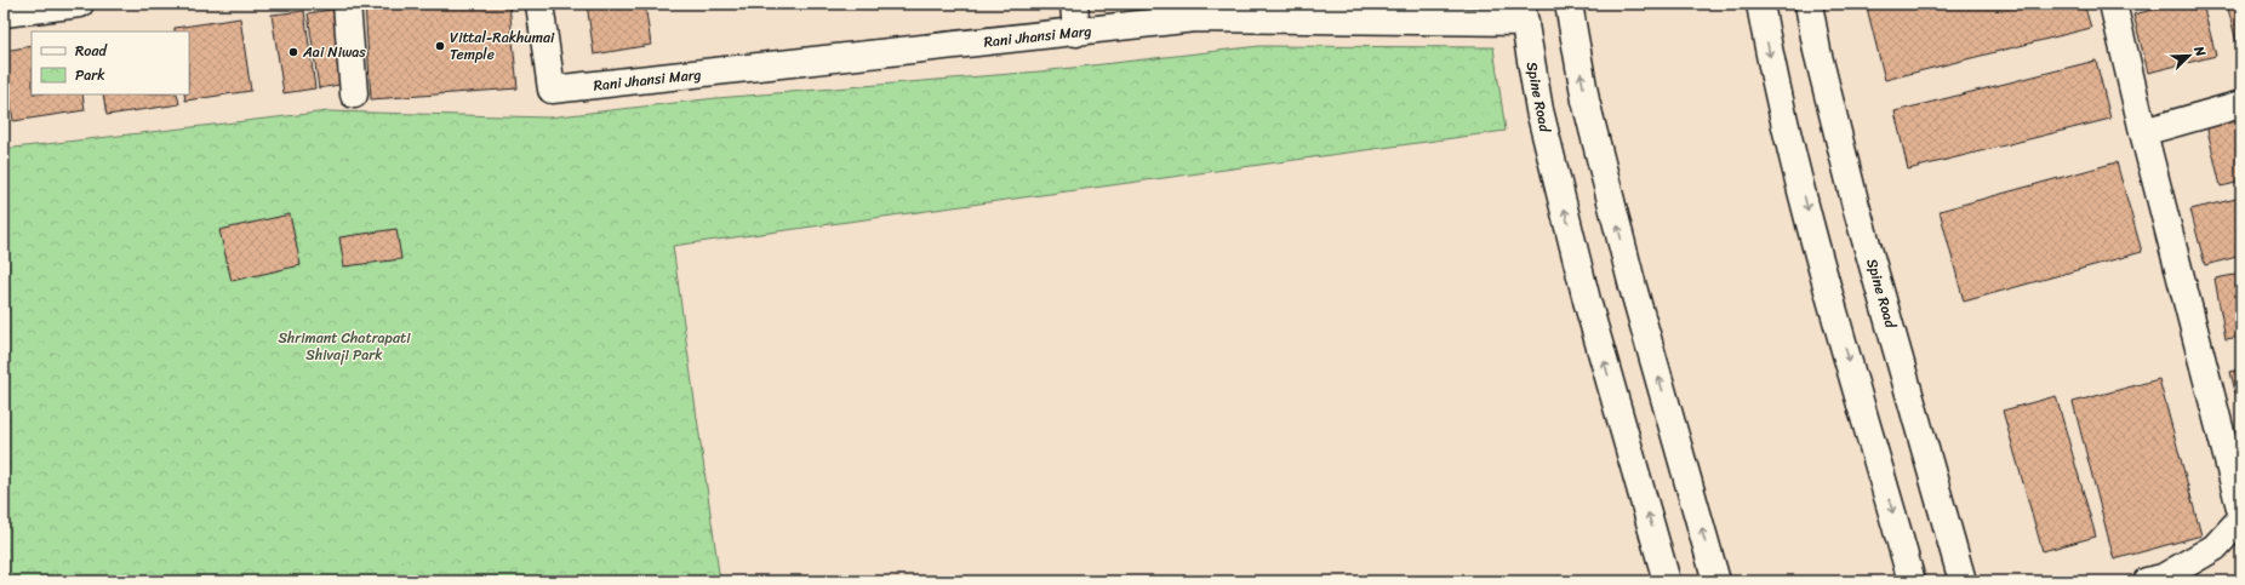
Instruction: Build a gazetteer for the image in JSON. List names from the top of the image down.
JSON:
{
  "streets": {
    "street": ["Rani Jhansi Marg", "Spine Road"]
  },
  "crossings": [
    ["Rani Jhansi Marg", "Spine Road"]
  ],
  "parks": ["Shrimant Chatrapati Shivaji Park"],
  "places": ["Vittal-Rakhumai Temple", "Aai Niwas"],
  "legend": ["Road", "Park"],
  "north": "top right"
}
